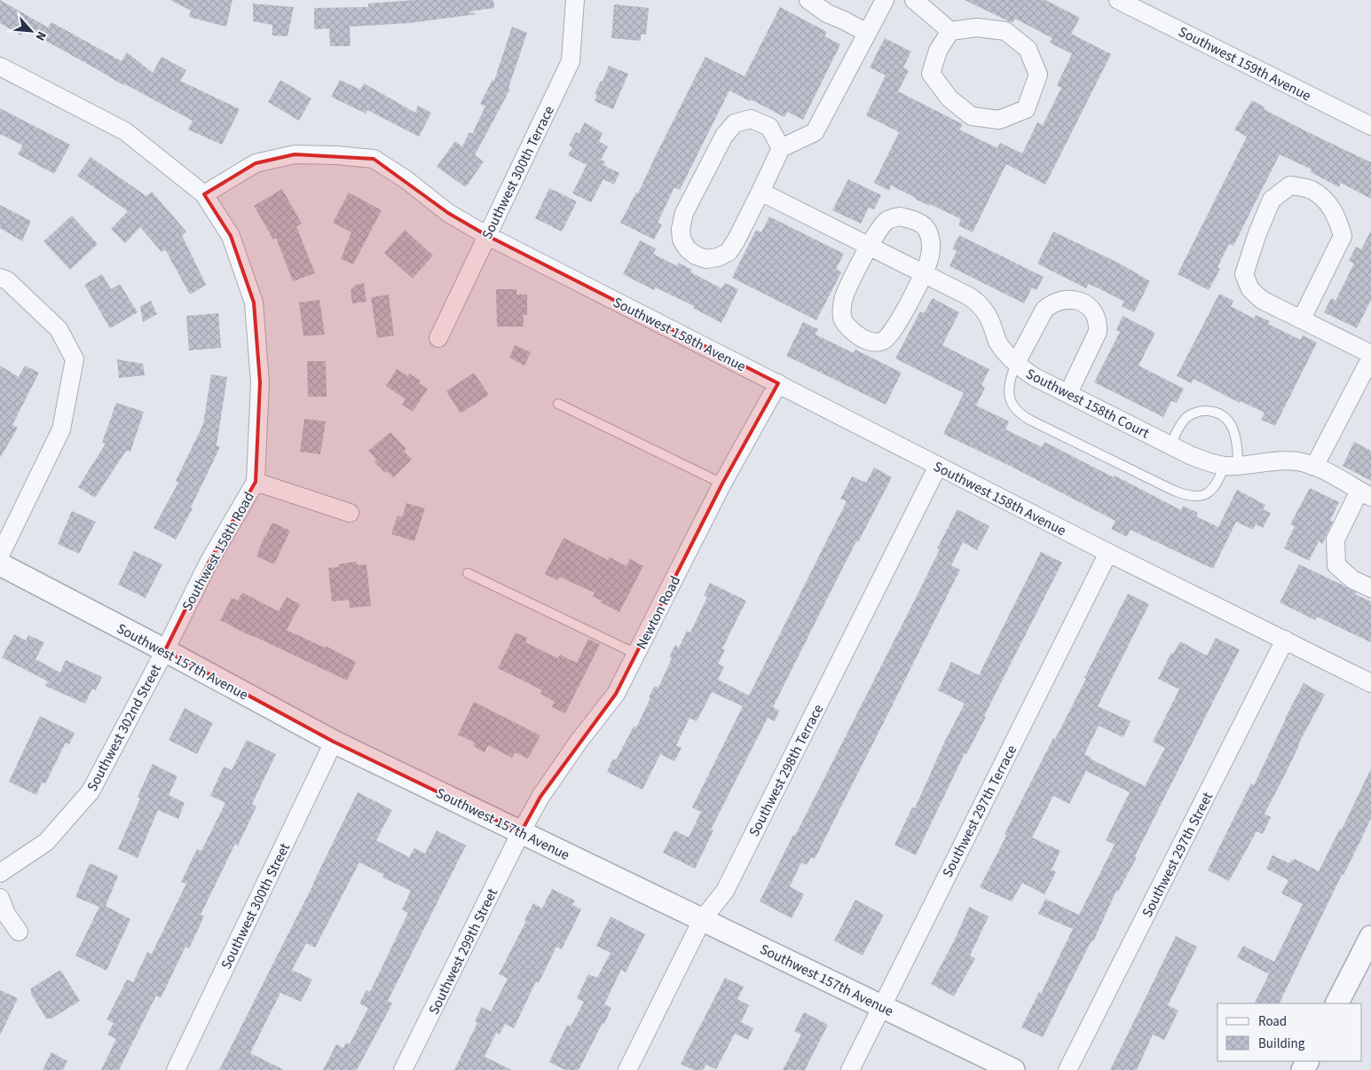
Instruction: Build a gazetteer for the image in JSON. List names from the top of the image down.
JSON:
{
  "streets": {
    "street": [
      "Southwest 159th Avenue",
      "Southwest 300th Terrace",
      "Southwest 158th Avenue",
      "Southwest 158th Court",
      "Southwest 158th Road",
      "Newton Road",
      "Southwest 157th Avenue",
      "Southwest 302nd Street",
      "Southwest 298th Terrace",
      "Southwest 297th Terrace",
      "Southwest 297th Street",
      "Southwest 300th Street",
      "Southwest 299th Street"
    ]
  },
  "crossings": [
    ["Southwest 300th Terrace", "Southwest 158th Avenue"],
    ["Southwest 158th Avenue", "Southwest 158th Road"],
    ["Southwest 158th Avenue", "Newton Road"],
    ["Southwest 158th Avenue", "Southwest 298th Terrace"],
    ["Southwest 158th Avenue", "Southwest 297th Terrace"],
    ["Southwest 158th Avenue", "Southwest 297th Street"],
    ["Southwest 158th Road", "Southwest 157th Avenue"],
    ["Southwest 158th Road", "Southwest 302nd Street"],
    ["Newton Road", "Southwest 157th Avenue"],
    ["Newton Road", "Southwest 299th Street"],
    ["Southwest 157th Avenue", "Southwest 302nd Street"],
    ["Southwest 157th Avenue", "Southwest 298th Terrace"],
    ["Southwest 157th Avenue", "Southwest 297th Terrace"],
    ["Southwest 157th Avenue", "Southwest 300th Street"],
    ["Southwest 157th Avenue", "Southwest 299th Street"]
  ],
  "legend": ["Road", "Building"],
  "north": "bottom right"
}
